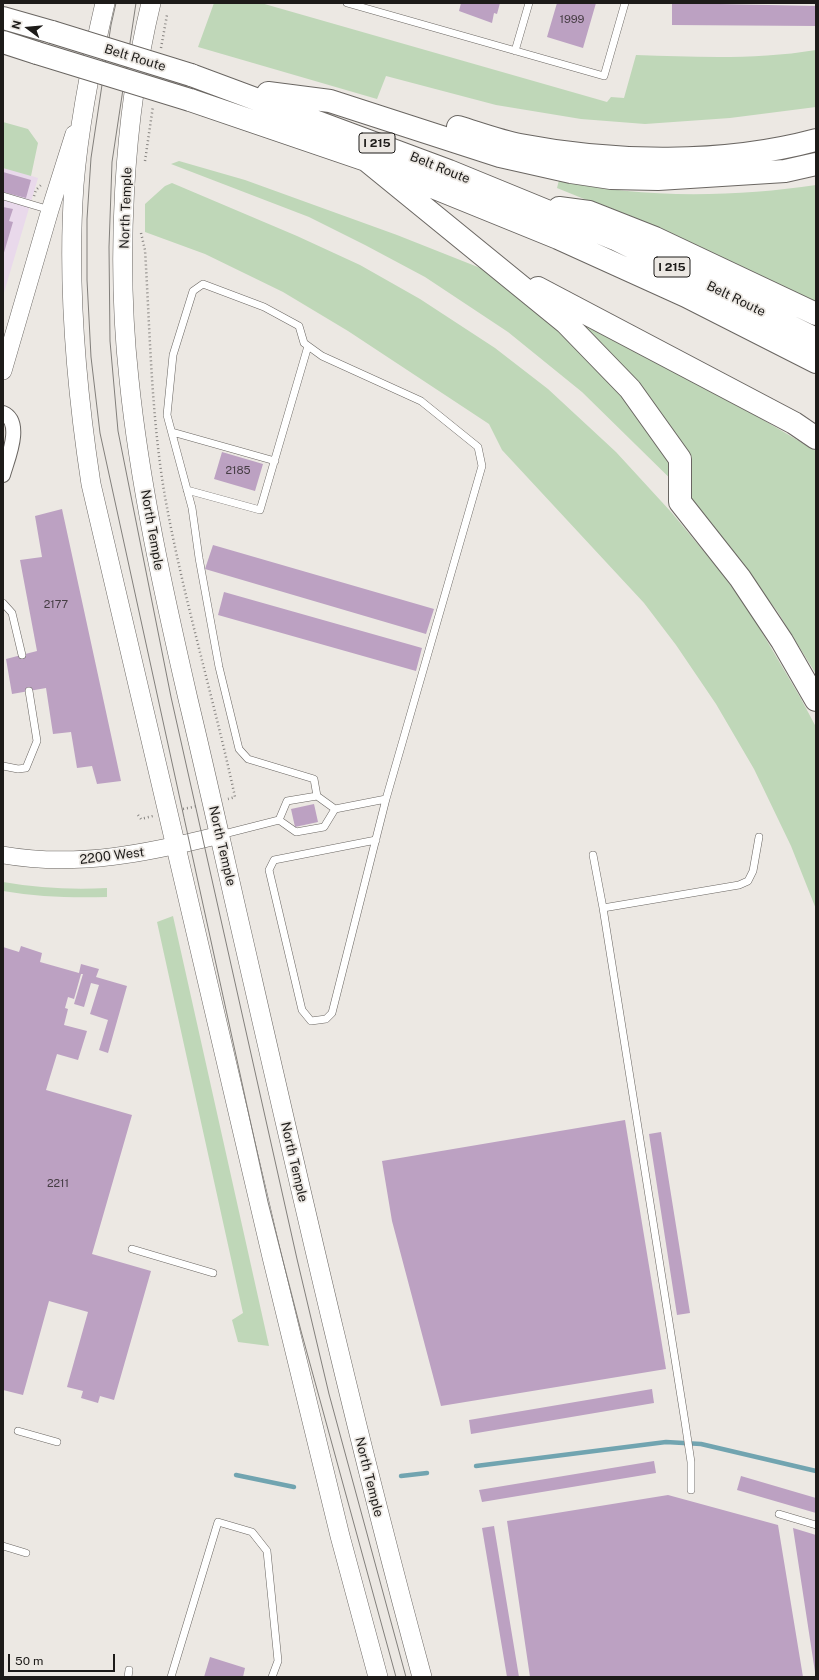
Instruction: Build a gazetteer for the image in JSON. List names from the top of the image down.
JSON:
{
  "streets": {
    "highway": ["Belt Route", "I 215"],
    "main road": ["North Temple"],
    "street": ["2200 West"]
  },
  "crossings": [
    ["North Temple", "2200 West"]
  ],
  "house_numbers": [
    "1999",
    "2185",
    "2177",
    "2211"
  ],
  "scale_bar": "50 m",
  "north": "left"
}
